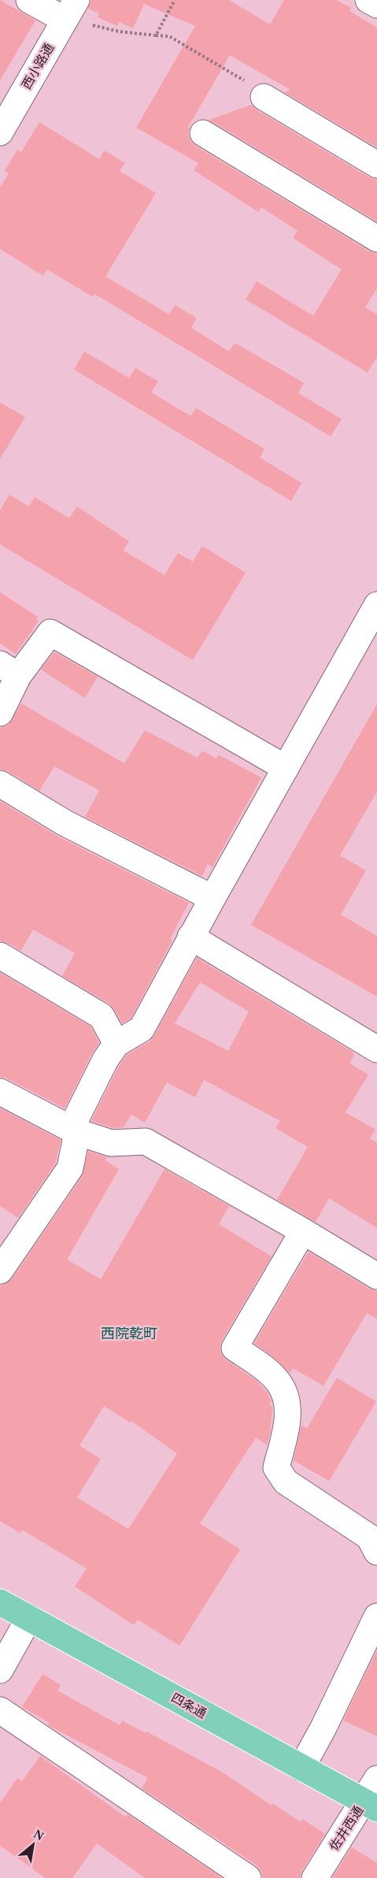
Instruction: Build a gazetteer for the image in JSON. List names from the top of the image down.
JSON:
{
  "streets": {
    "main road": ["四条通"],
    "street": ["西小路通", "佐井西通"]
  },
  "crossings": [
    ["四条通", "佐井西通"]
  ],
  "districts": ["西院乾町"],
  "north": "top right"
}
